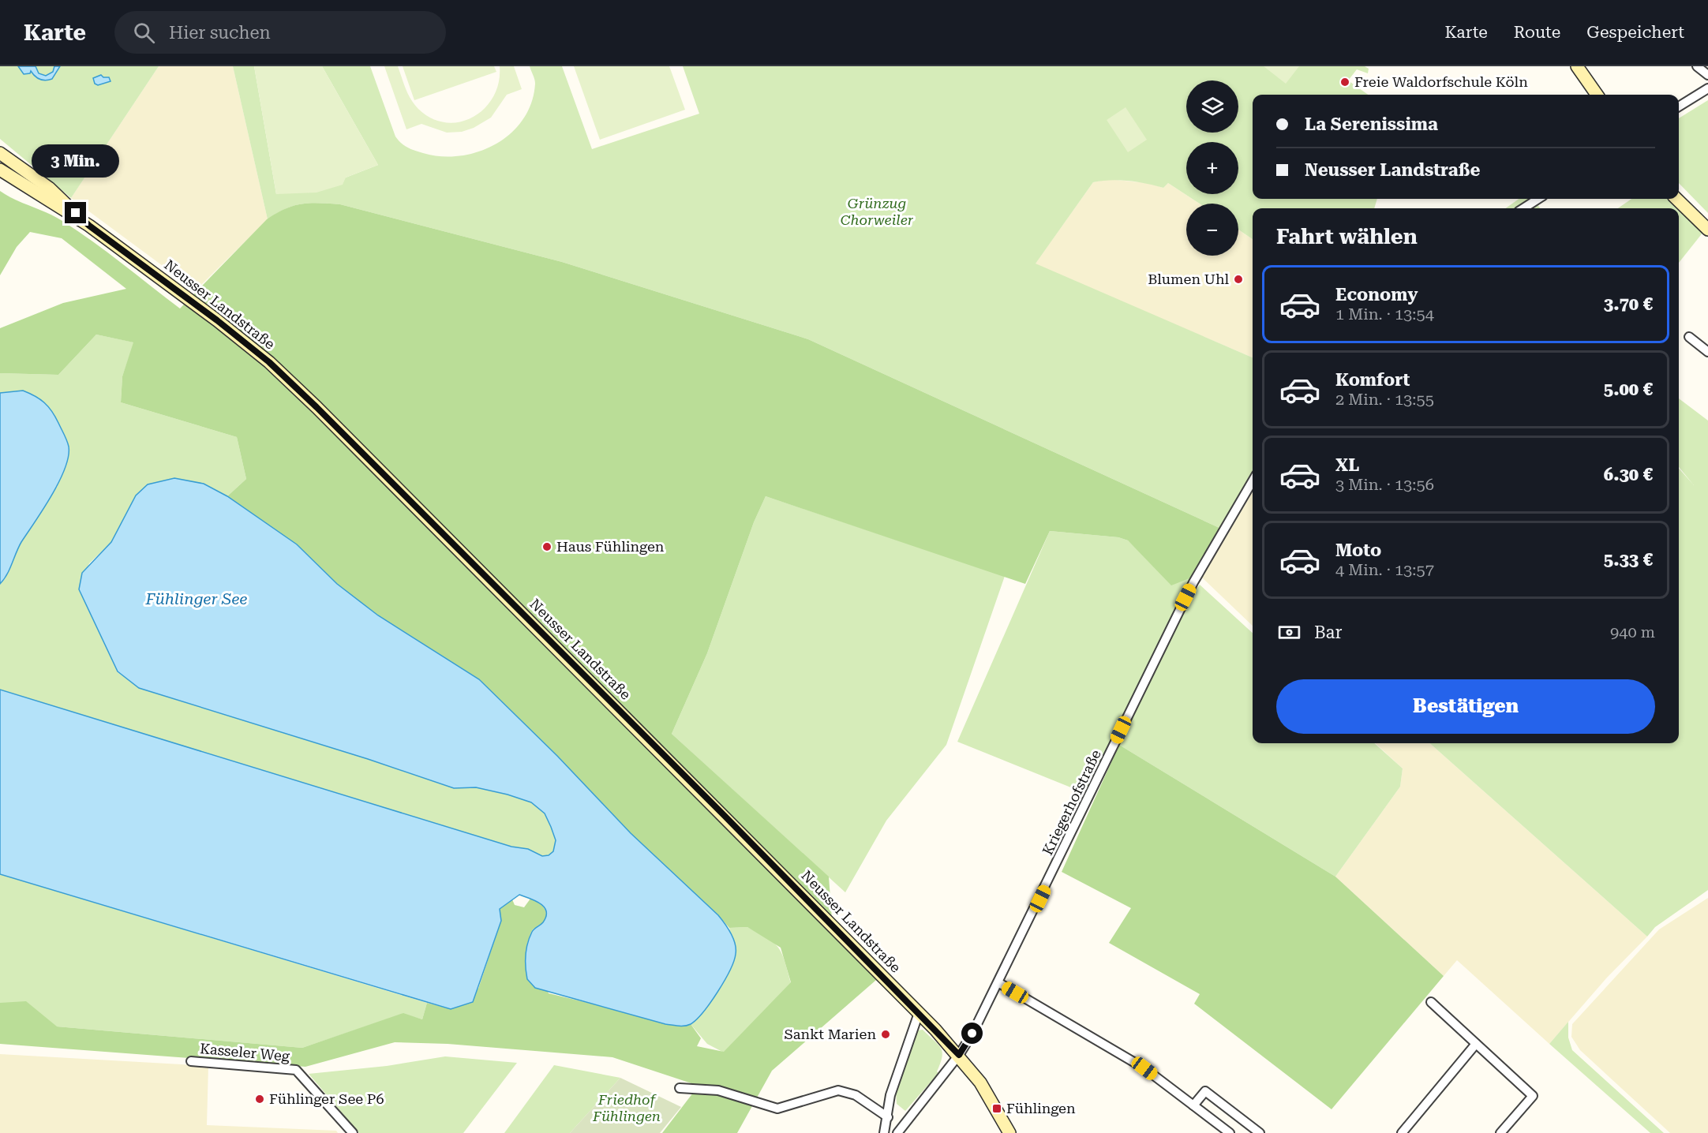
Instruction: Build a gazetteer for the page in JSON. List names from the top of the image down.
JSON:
{
  "streets": {
    "main road": ["Neusser Landstraße"],
    "street": ["Kriegerhofstraße", "Kasseler Weg"]
  },
  "crossings": [
    ["Neusser Landstraße", "Kriegerhofstraße"]
  ],
  "water": ["Fühlinger See"],
  "parks": ["Grünzug Chorweiler", "Friedhof Fühlingen"],
  "places": {
    "other": [
      "Freie Waldorfschule Köln",
      "Blumen Uhl",
      "Haus Fühlingen",
      "Sankt Marien",
      "Fühlinger See P6"
    ],
    "transit": ["Fühlingen"]
  },
  "page": {
    "header": "Karte",
    "search": "Hier suchen",
    "nav": ["Karte", "Route", "Gespeichert"],
    "map_buttons": ["+", "−"],
    "banner": ["La Serenissima", "Neusser Landstraße"],
    "bubble": "3 Min.",
    "heading": "Fahrt wählen",
    "list": [
      {
        "name": "Economy",
        "note": "1 Min. · 13:54",
        "value": "3.70 €"
      },
      {
        "name": "Komfort",
        "note": "2 Min. · 13:55",
        "value": "5.00 €"
      },
      {
        "name": "XL",
        "note": "3 Min. · 13:56",
        "value": "6.30 €"
      },
      {
        "name": "Moto",
        "note": "4 Min. · 13:57",
        "value": "5.33 €"
      }
    ],
    "pay": ["Bar", "940 m"],
    "buttons": "Bestätigen"
  }
}
